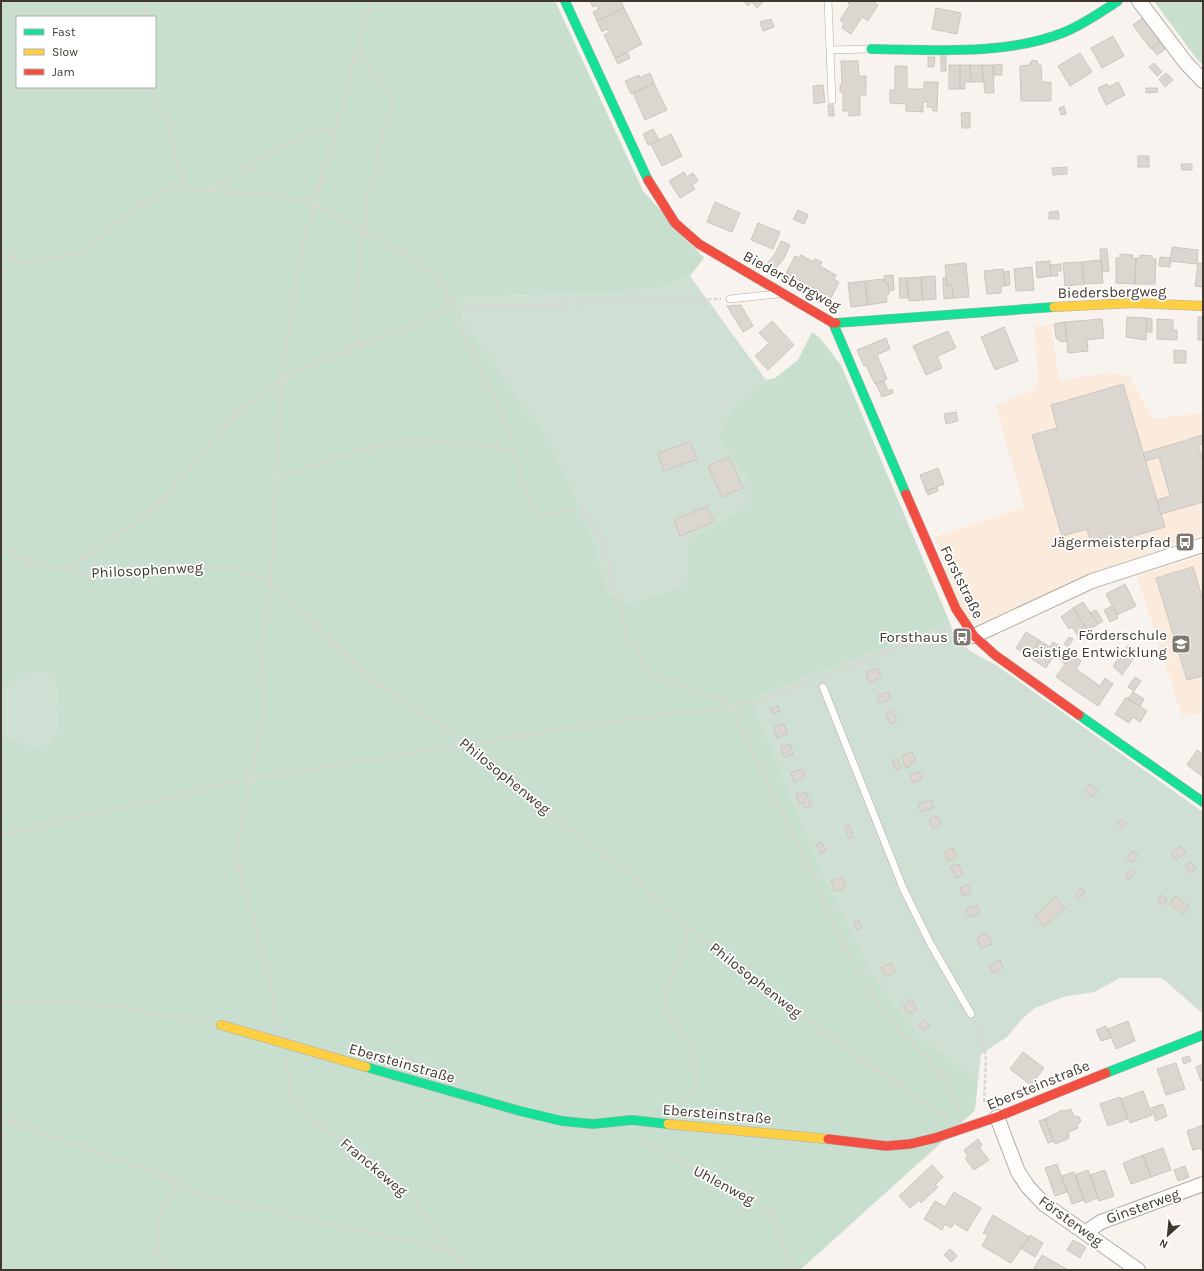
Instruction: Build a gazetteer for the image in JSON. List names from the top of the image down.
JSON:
{
  "streets": {
    "street": [
      "Biedersbergweg",
      "Forststraße",
      "Ebersteinstraße",
      "Ginsterweg",
      "Försterweg"
    ],
    "path": ["Philosophenweg", "Franckeweg", "Uhlenweg"]
  },
  "crossings": [
    ["Biedersbergweg", "Forststraße"],
    ["Philosophenweg", "Franckeweg"],
    ["Ebersteinstraße", "Franckeweg"],
    ["Ebersteinstraße", "Uhlenweg"],
    ["Ebersteinstraße", "Försterweg"],
    ["Ginsterweg", "Försterweg"]
  ],
  "places": {
    "bus stop": ["Jägermeisterpfad", "Forsthaus"],
    "school or university": ["Förderschule Geistige Entwicklung"]
  },
  "legend": ["Fast", "Slow", "Jam"],
  "north": "bottom left"
}
